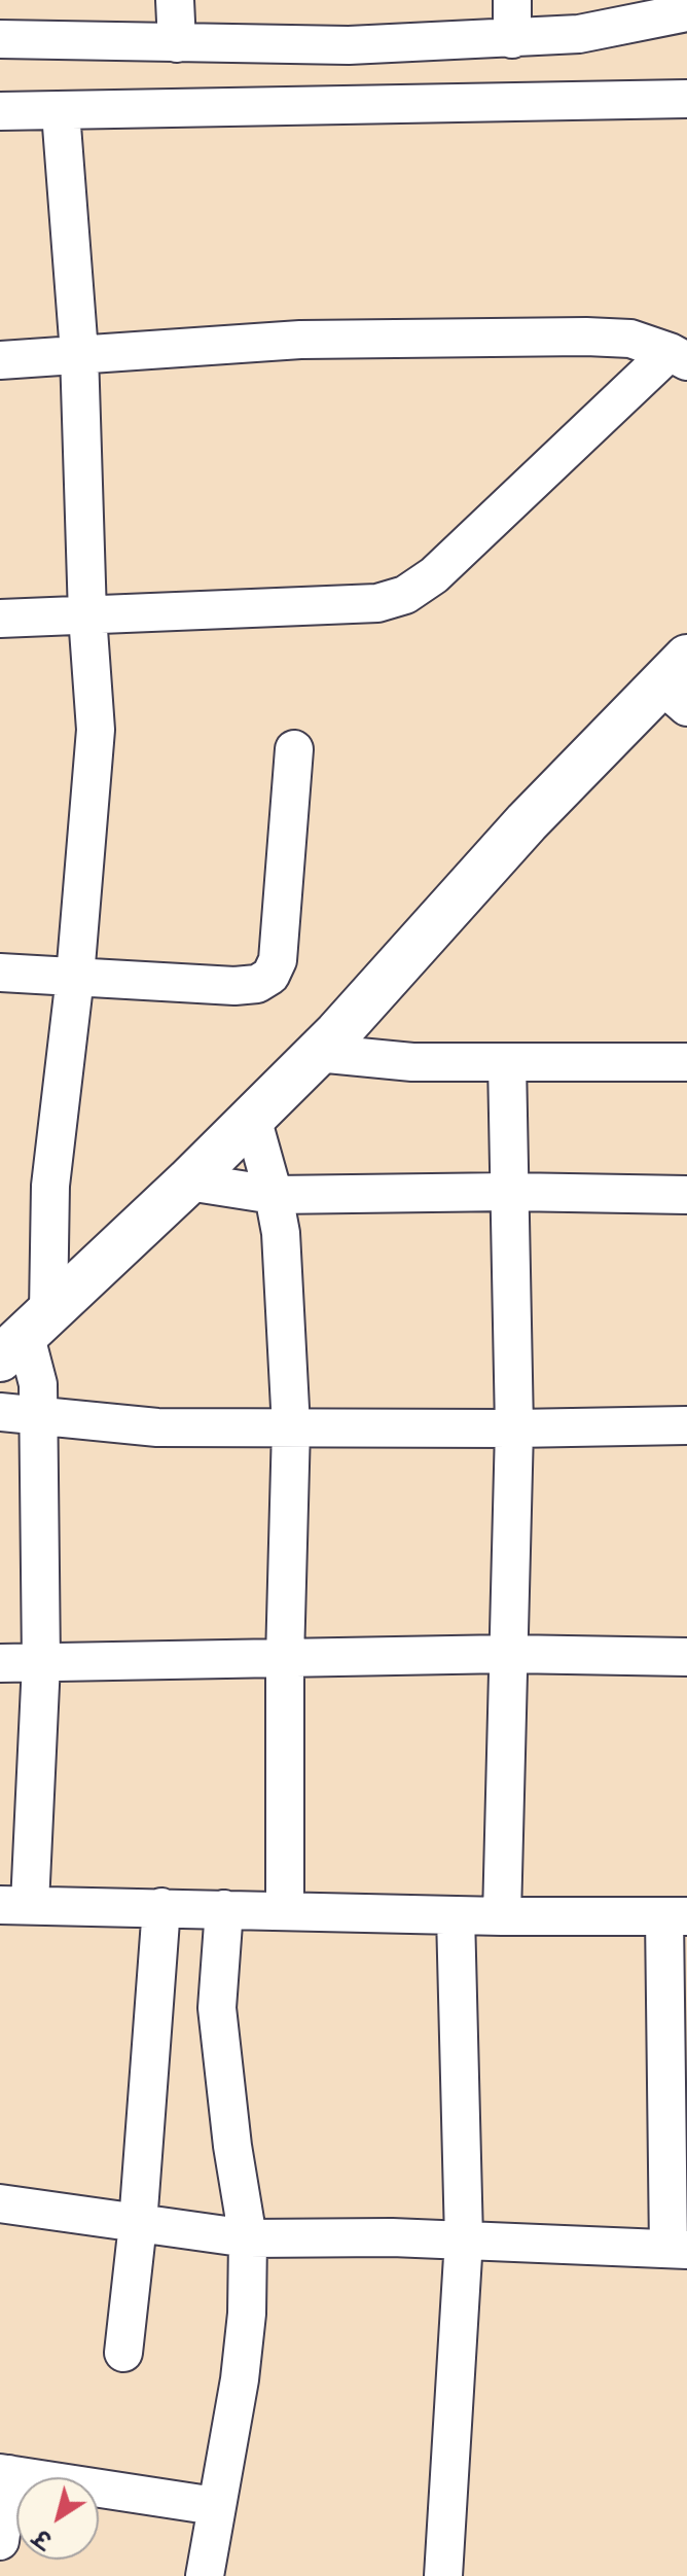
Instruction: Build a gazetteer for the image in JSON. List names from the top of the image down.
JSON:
{
  "north": "bottom left"
}
